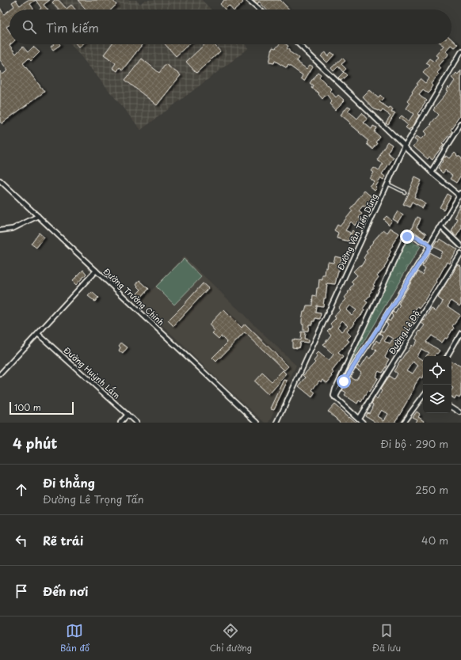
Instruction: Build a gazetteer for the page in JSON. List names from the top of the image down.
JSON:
{
  "streets": {
    "street": [
      "Đường Văn Tiến Dũng",
      "Đường Trường Chinh",
      "Đường Lê Độ",
      "Đường Huỳnh Lắm"
    ]
  },
  "scale_bar": "100 m",
  "page": {
    "search": "Tìm kiếm",
    "scale": "100 m",
    "heading": ["4 phút", "Đi bộ · 290 m"],
    "list": [
      ["Đi thẳng", "Đường Lê Trọng Tấn", "250 m"],
      ["Rẽ trái", "40 m"],
      "Đến nơi"
    ],
    "nav": ["Bản đồ", "Chỉ đường", "Đã lưu"]
  }
}
